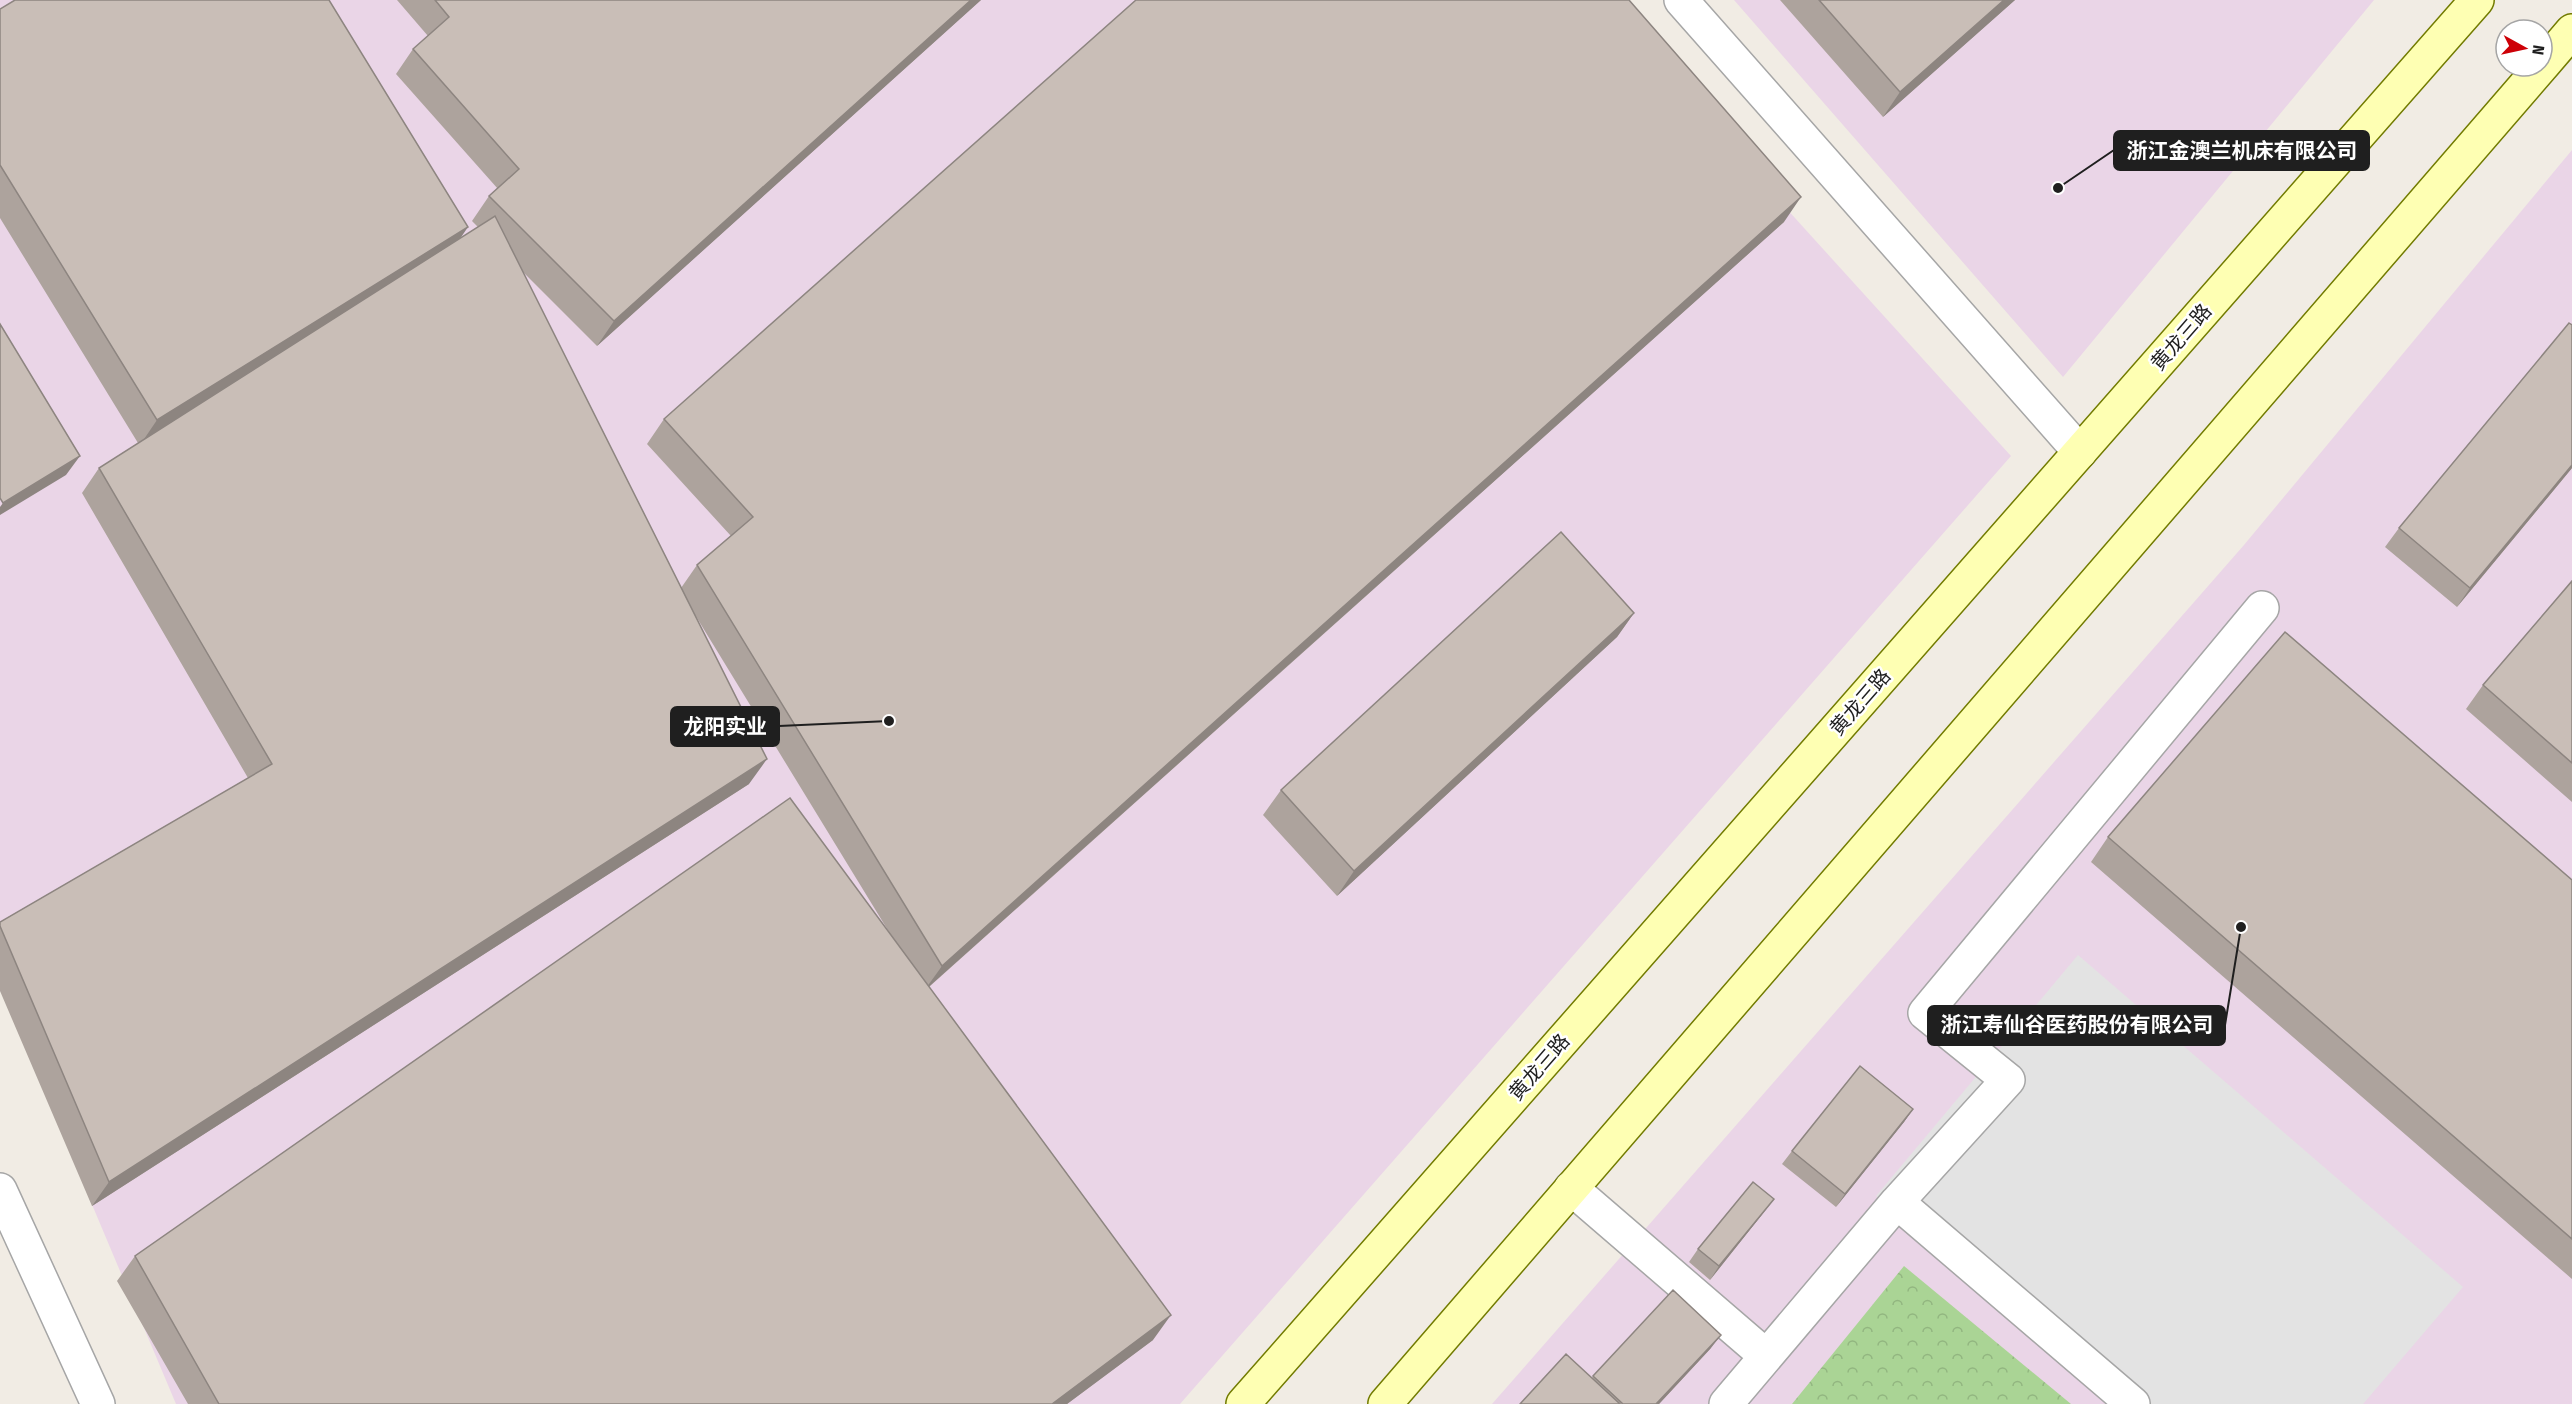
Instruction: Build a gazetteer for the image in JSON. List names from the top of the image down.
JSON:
{
  "streets": {
    "main road": ["黄龙三路"]
  },
  "places": ["浙江金澳兰机床有限公司", "龙阳实业", "浙江寿仙谷医药股份有限公司"],
  "north": "right"
}
